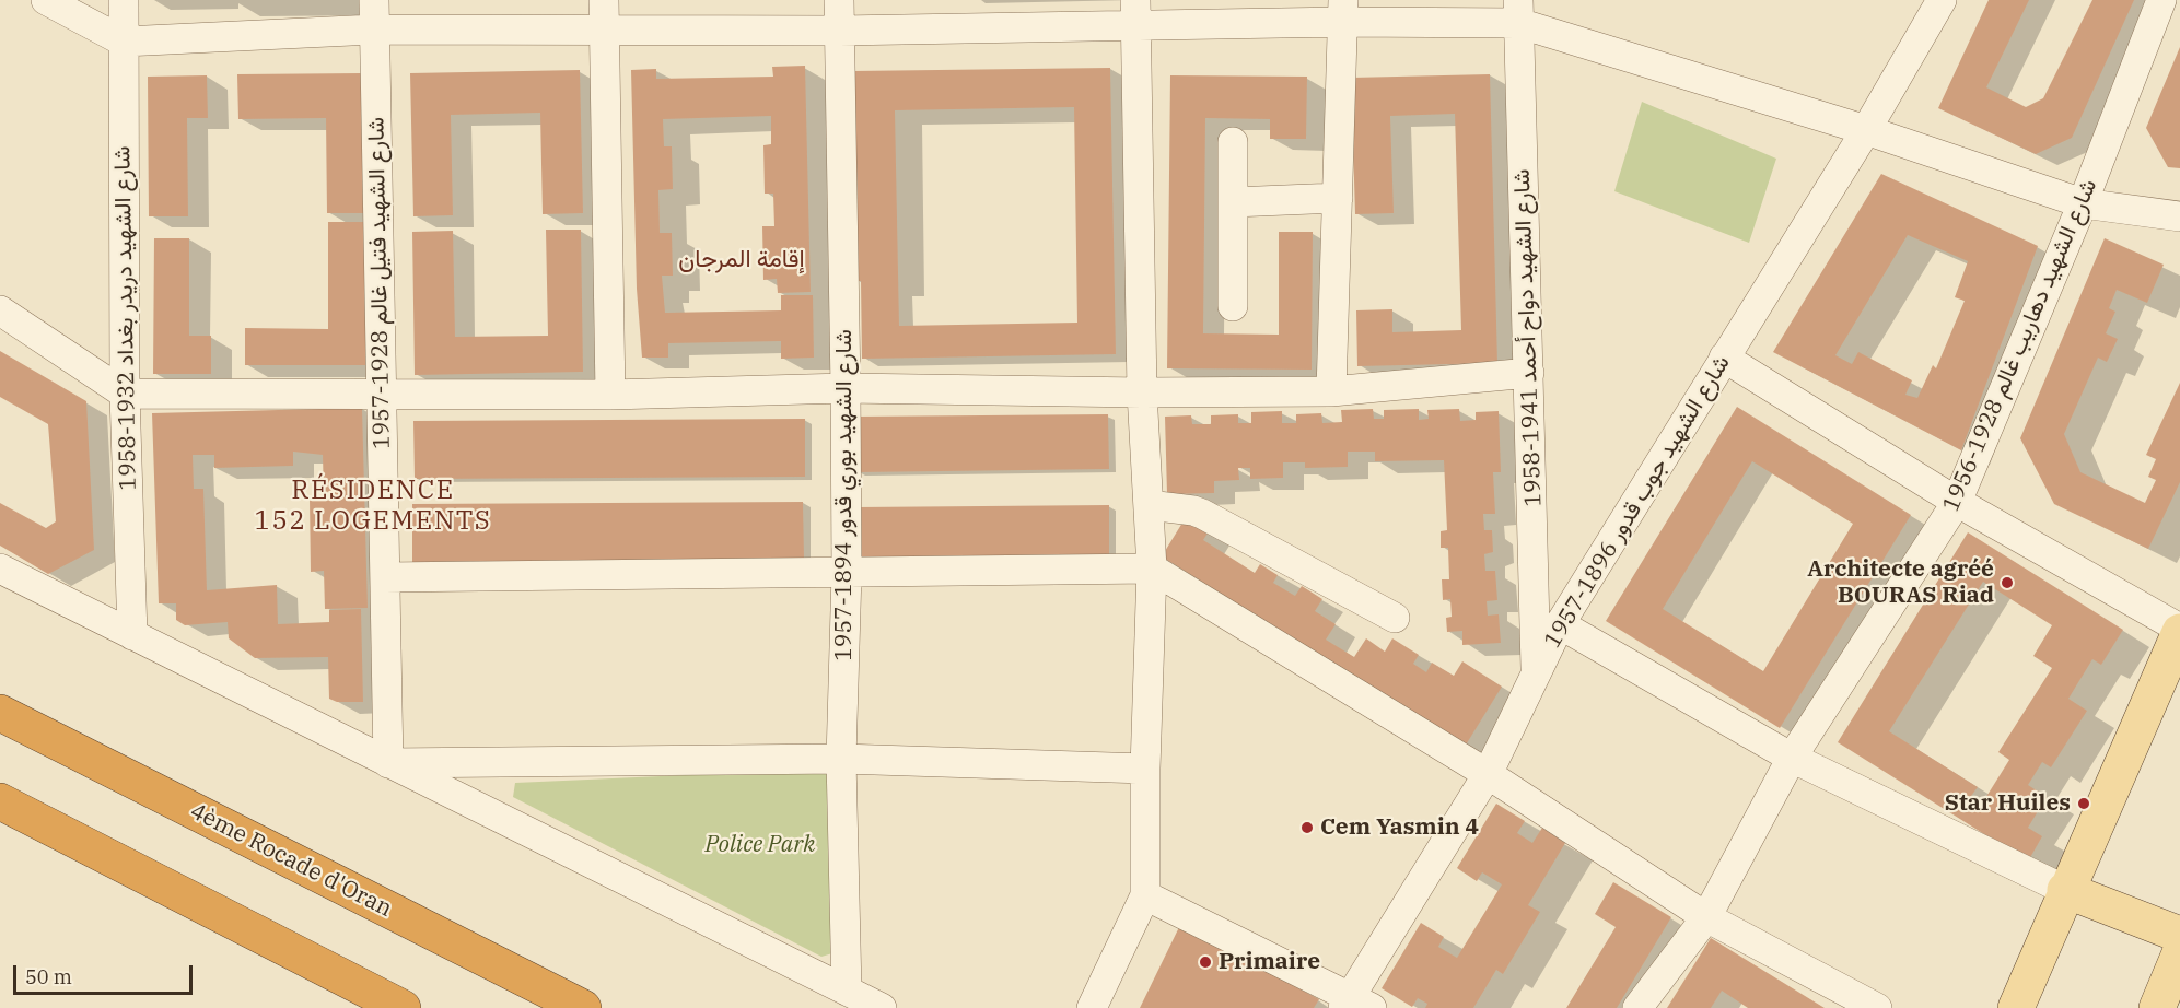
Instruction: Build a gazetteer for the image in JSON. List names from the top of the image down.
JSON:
{
  "streets": {
    "highway": ["4ème Rocade d'Oran"],
    "street": [
      "شارع الشهيد فتيل غالم 1928-1957",
      "شارع الشهيد دريدر بغداد 1932-1958",
      "شارع الشهيد دواح أحمد 1941-1958",
      "شارع الشهيد دهاريب غالم 1928-1956",
      "شارع الشهيد بوري قدور 1894-1957",
      "شارع الشهيد جوب قدور 1896-1957"
    ]
  },
  "crossings": [
    ["شارع الشهيد دواح أحمد 1941-1958", "شارع الشهيد جوب قدور 1896-1957"]
  ],
  "districts": ["إقامة المرجان", "RÉSIDENCE 152 LOGEMENTS"],
  "parks": ["Police Park"],
  "places": [
    "Architecte agréé BOURAS Riad",
    "Star Huiles",
    "Cem Yasmin 4",
    "Primaire"
  ],
  "scale_bar": "50 m"
}
